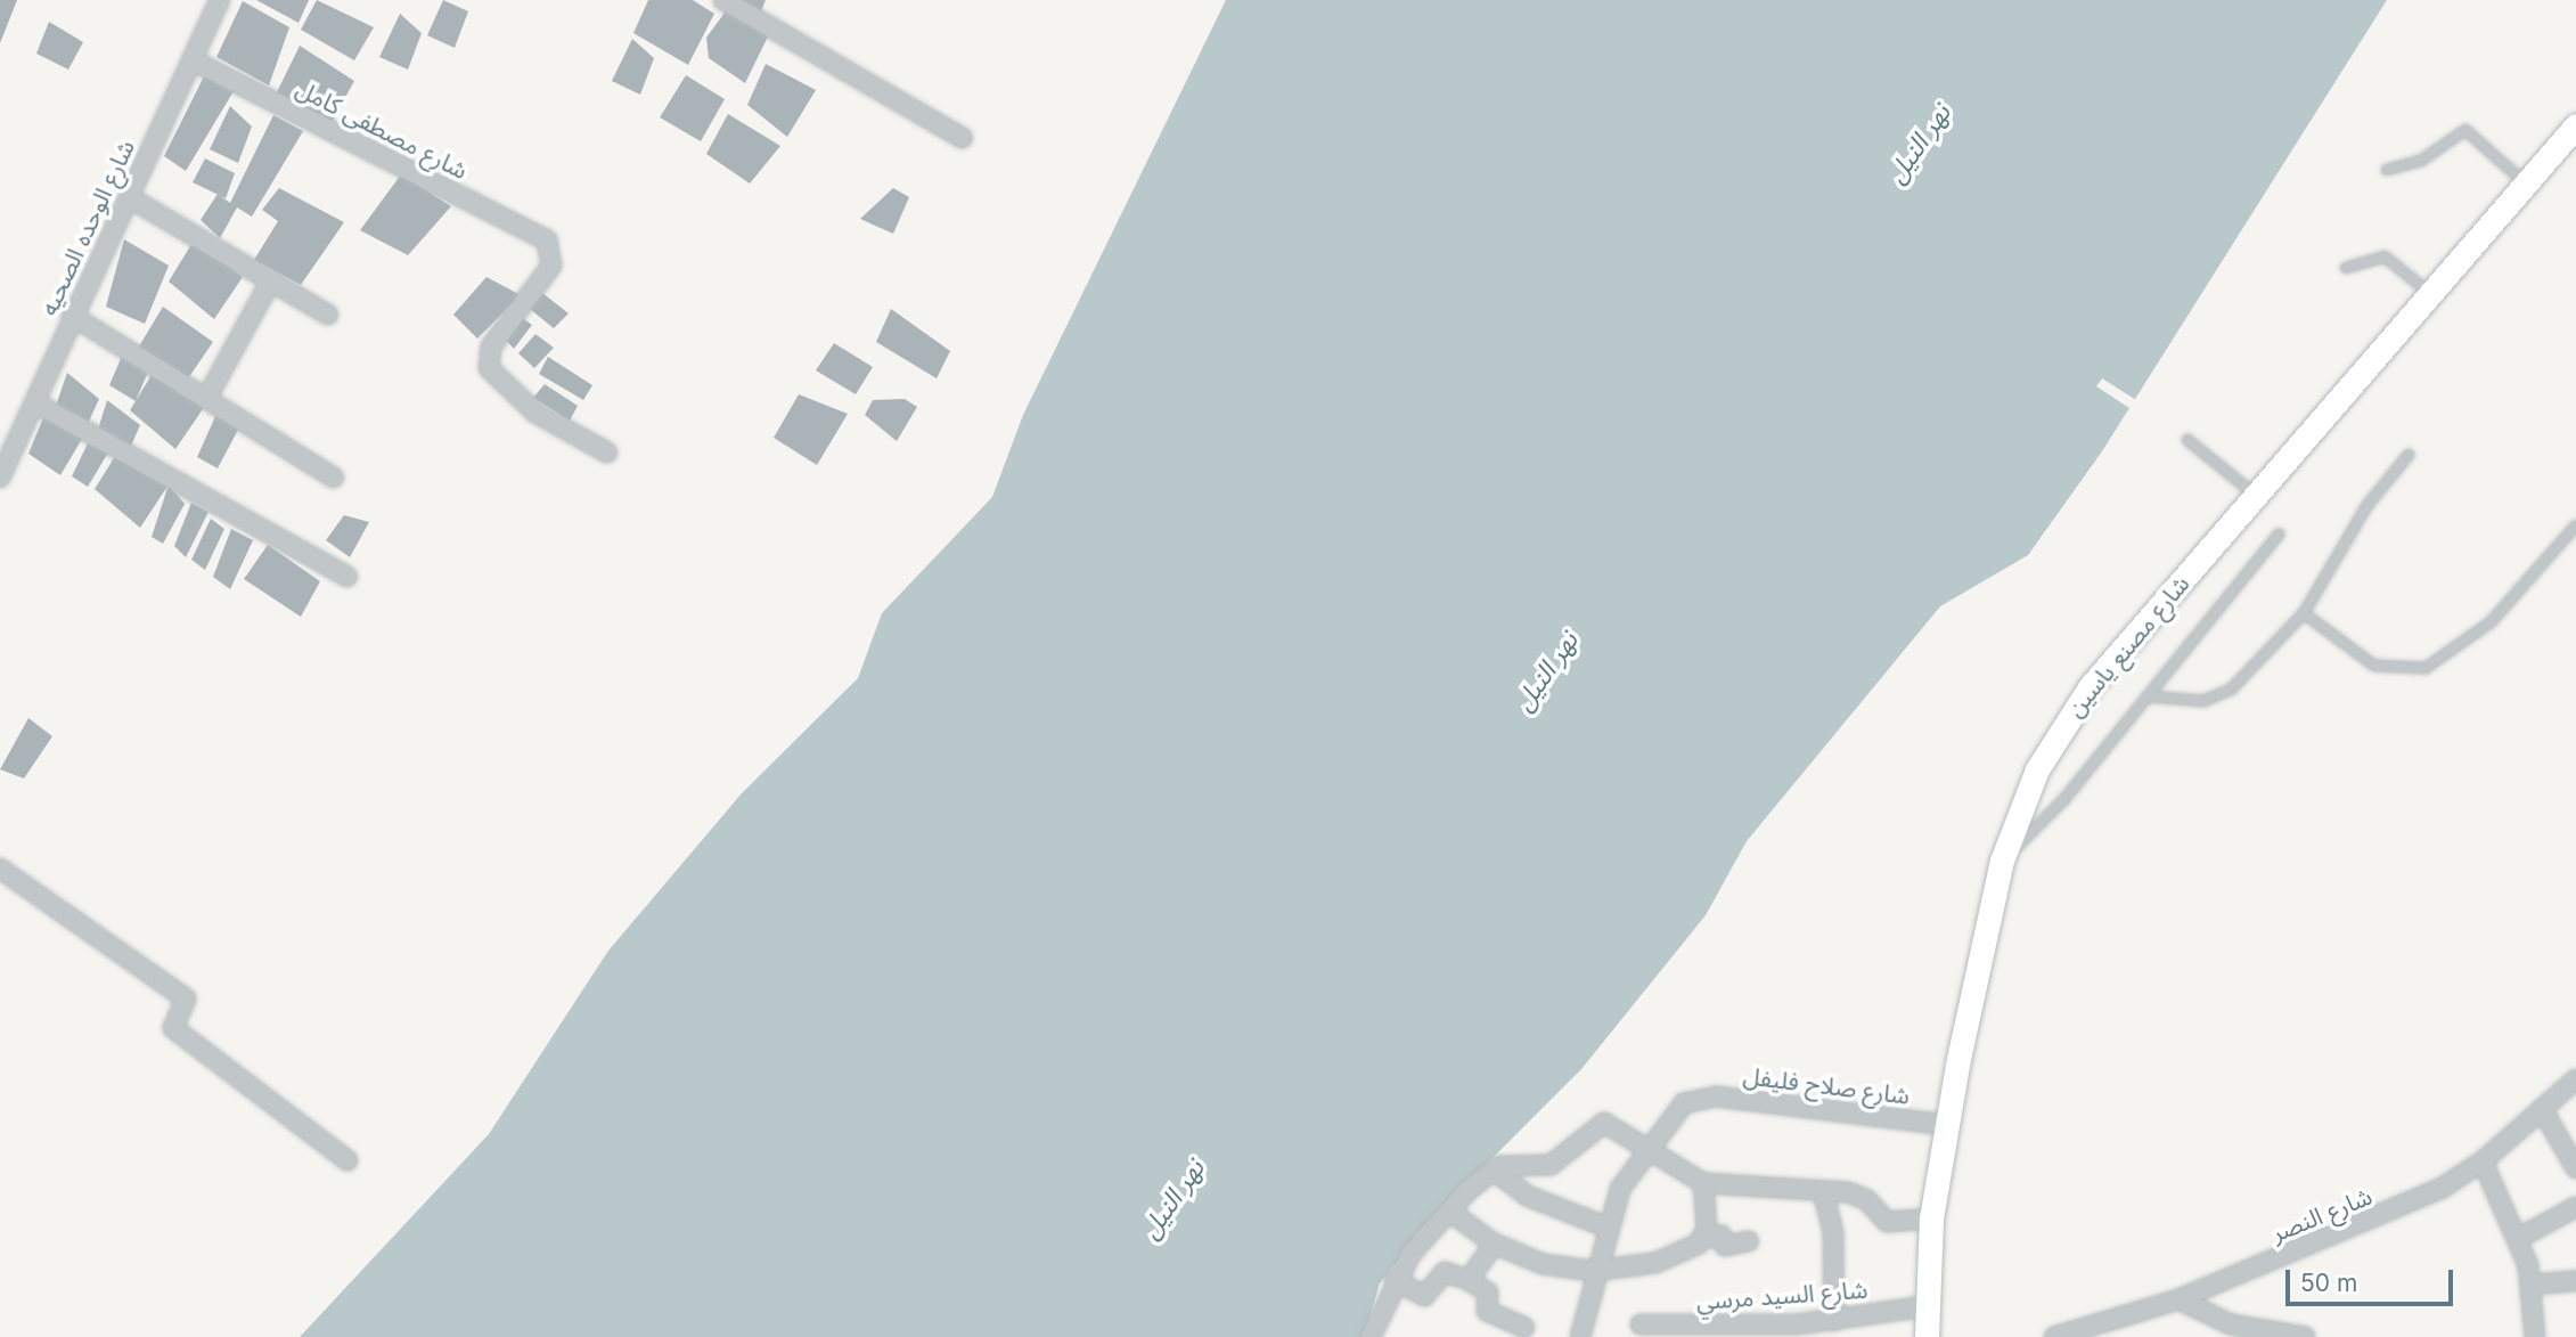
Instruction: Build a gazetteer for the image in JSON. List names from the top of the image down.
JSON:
{
  "streets": {
    "main road": ["شارع مصنع ياسين"],
    "street": [
      "شارع مصطفى كامل",
      "شارع الوحده الصحيه",
      "شارع صلاح فليفل",
      "شارع النصر",
      "شارع السيد مرسي"
    ]
  },
  "crossings": [
    ["شارع مصطفى كامل", "شارع الوحده الصحيه"],
    ["شارع مصنع ياسين", "شارع صلاح فليفل"],
    ["شارع مصنع ياسين", "شارع السيد مرسي"]
  ],
  "water": ["نهر النيل"],
  "scale_bar": "50 m"
}
